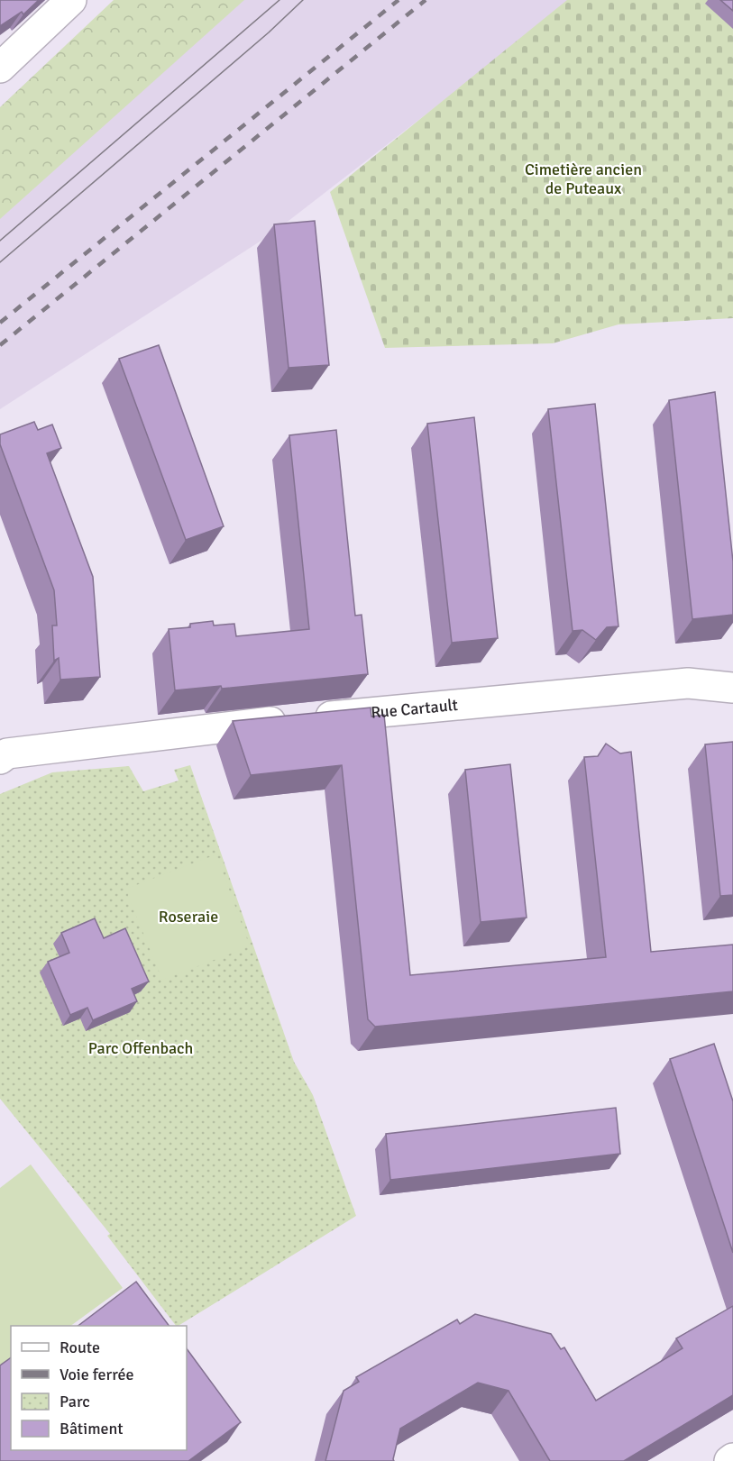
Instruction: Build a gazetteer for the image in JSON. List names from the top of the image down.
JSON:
{
  "streets": {
    "street": ["Rue Cartault"]
  },
  "parks": ["Cimetière ancien de Puteaux", "Roseraie", "Parc Offenbach"],
  "legend": [
    "Route",
    "Voie ferrée",
    "Parc",
    "Bâtiment"
  ]
}
